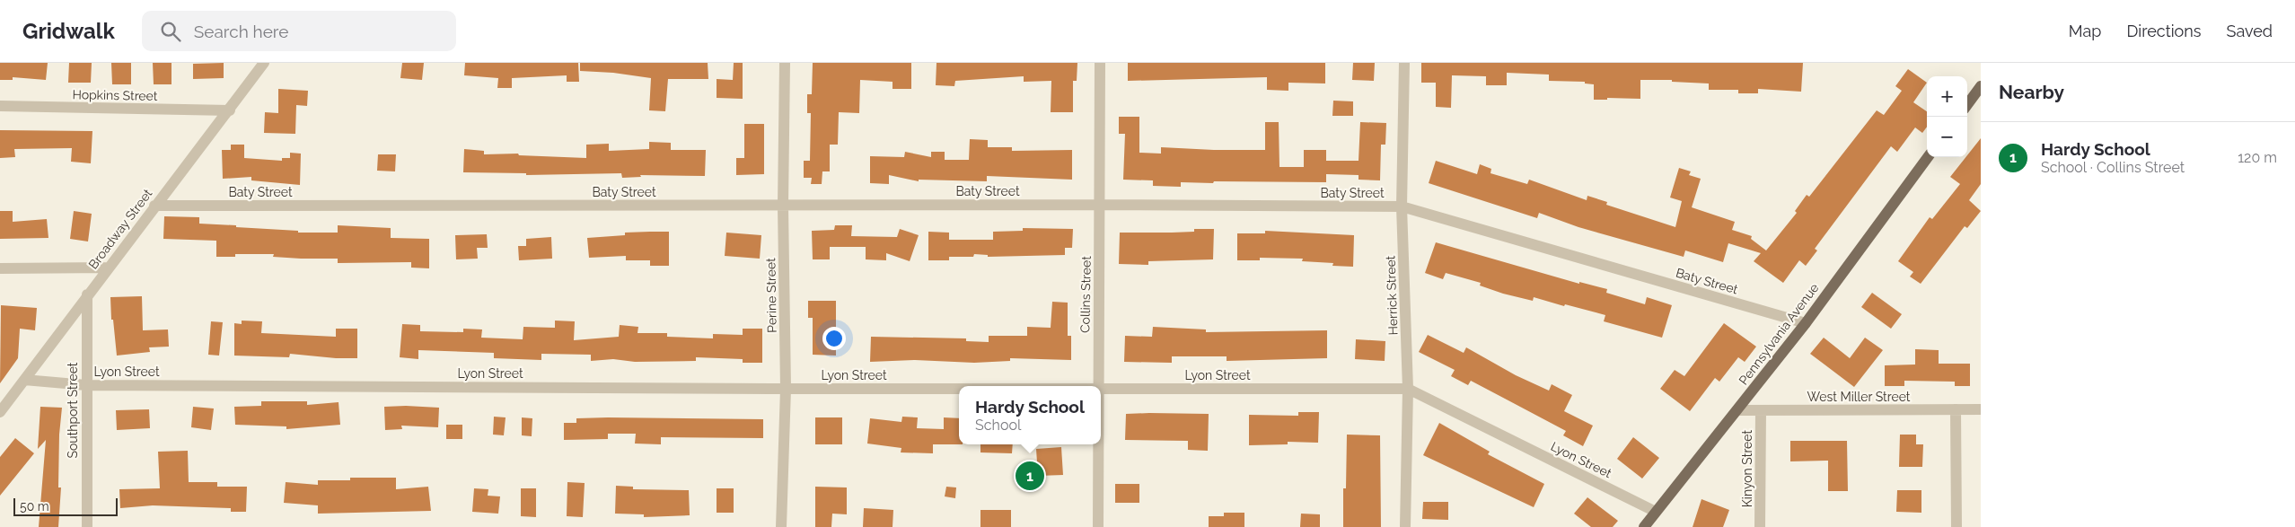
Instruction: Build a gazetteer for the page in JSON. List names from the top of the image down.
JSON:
{
  "streets": {
    "main road": ["Pennsylvania Avenue"],
    "street": [
      "Hopkins Street",
      "Baty Street",
      "Broadway Street",
      "Collins Street",
      "Perine Street",
      "Herrick Street",
      "Lyon Street",
      "West Miller Street",
      "Southport Street",
      "Kinyon Street"
    ]
  },
  "crossings": [
    ["Hopkins Street", "Broadway Street"],
    ["Baty Street", "Broadway Street"],
    ["Baty Street", "Collins Street"],
    ["Baty Street", "Perine Street"],
    ["Baty Street", "Herrick Street"],
    ["Baty Street", "Pennsylvania Avenue"],
    ["Broadway Street", "Lyon Street"],
    ["Broadway Street", "Southport Street"],
    ["Perine Street", "Lyon Street"],
    ["Herrick Street", "Lyon Street"],
    ["Pennsylvania Avenue", "Lyon Street"],
    ["Pennsylvania Avenue", "West Miller Street"],
    ["Lyon Street", "Southport Street"],
    ["West Miller Street", "Kinyon Street"]
  ],
  "scale_bar": "50 m",
  "page": {
    "header": "Gridwalk",
    "search": "Search here",
    "nav": ["Map", "Directions", "Saved"],
    "heading": "Nearby",
    "map_buttons": ["+", "−"],
    "list": [
      {
        "mark": "1",
        "name": "Hardy School",
        "note": "School · Collins Street",
        "value": "120 m"
      }
    ],
    "popup": ["Hardy School", "School"],
    "pins": "1",
    "scale": "50 m"
  }
}
